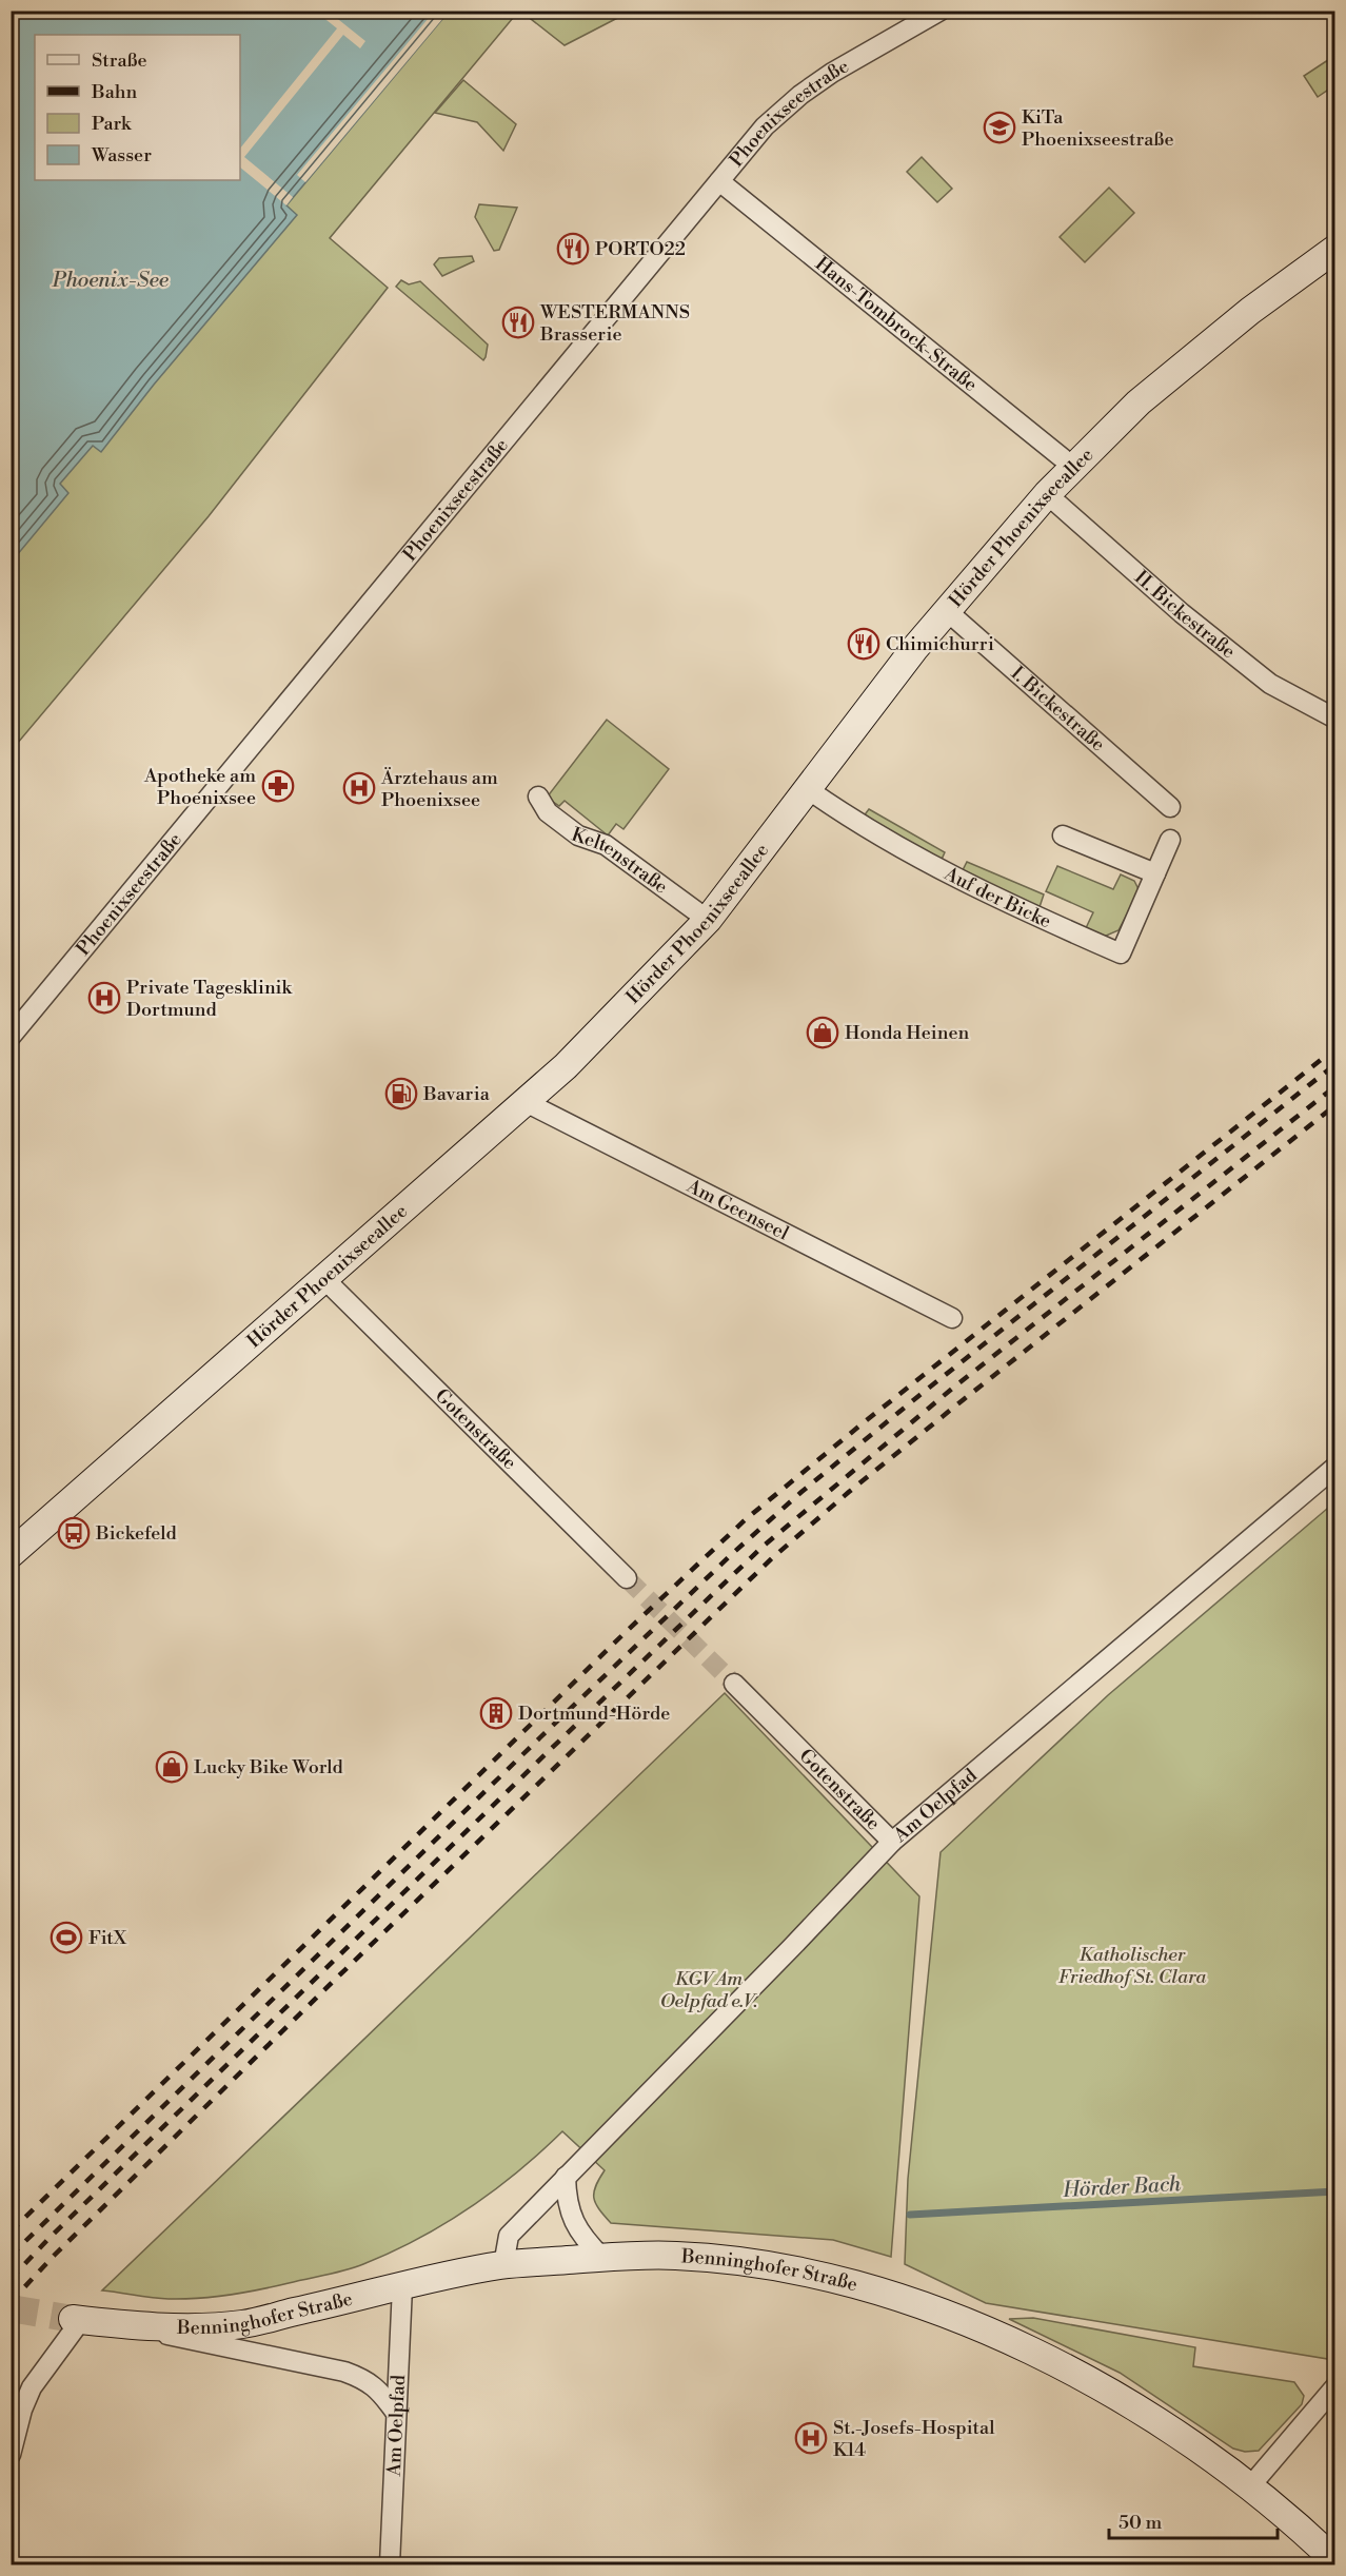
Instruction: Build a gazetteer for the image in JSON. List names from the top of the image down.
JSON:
{
  "streets": {
    "main road": ["Hörder Phoenixseeallee", "Benninghofer Straße"],
    "street": [
      "Phoenixseestraße",
      "Hans-Tombrock-Straße",
      "II. Bickestraße",
      "I. Bickestraße",
      "Keltenstraße",
      "Auf der Bicke",
      "Am Geenseel",
      "Gotenstraße",
      "Am Oelpfad"
    ]
  },
  "crossings": [
    ["Phoenixseestraße", "Hans-Tombrock-Straße"],
    ["Hans-Tombrock-Straße", "Hörder Phoenixseeallee"],
    ["Hörder Phoenixseeallee", "II. Bickestraße"],
    ["Hörder Phoenixseeallee", "I. Bickestraße"],
    ["Hörder Phoenixseeallee", "Keltenstraße"],
    ["Hörder Phoenixseeallee", "Auf der Bicke"],
    ["Hörder Phoenixseeallee", "Am Geenseel"],
    ["Hörder Phoenixseeallee", "Gotenstraße"],
    ["Gotenstraße", "Am Oelpfad"],
    ["Am Oelpfad", "Benninghofer Straße"]
  ],
  "water": ["Phoenix-See", "Hörder Bach"],
  "parks": ["Katholischer Friedhof St. Clara", "KGV Am Oelpfad e.V."],
  "places": {
    "school or university": ["KiTa Phoenixseestraße"],
    "restaurant": ["PORTO22", "WESTERMANNS Brasserie", "Chimichurri"],
    "pharmacy": ["Apotheke am Phoenixsee"],
    "hospital": ["Ärztehaus am Phoenixsee", "Private Tagesklinik Dortmund", "St.-Josefs-Hospital K14"],
    "shop": ["Honda Heinen", "Lucky Bike World"],
    "fuel station": ["Bavaria"],
    "bus stop": ["Bickefeld"],
    "building": ["Dortmund-Hörde"],
    "sports": ["FitX"]
  },
  "legend": [
    "Straße",
    "Bahn",
    "Park",
    "Wasser"
  ],
  "scale_bar": "50 m"
}
